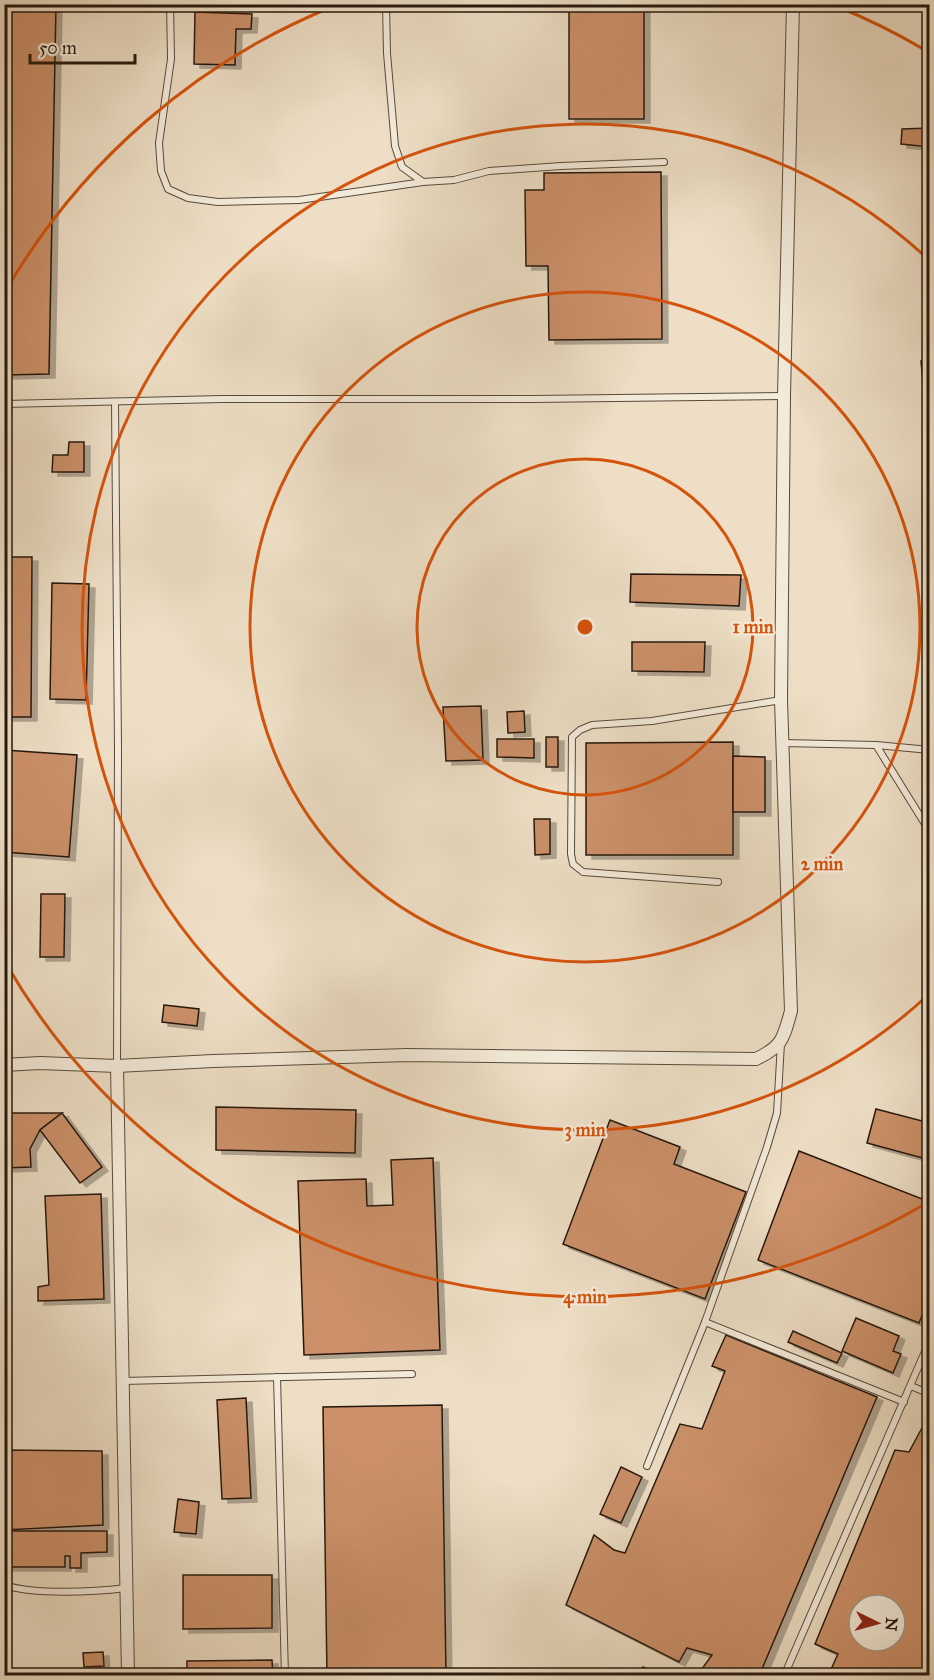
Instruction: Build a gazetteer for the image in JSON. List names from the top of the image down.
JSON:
{
  "scale_bar": "50 m",
  "north": "right",
  "rings": [
    "1 min",
    "2 min",
    "3 min",
    "4 min"
  ]
}
